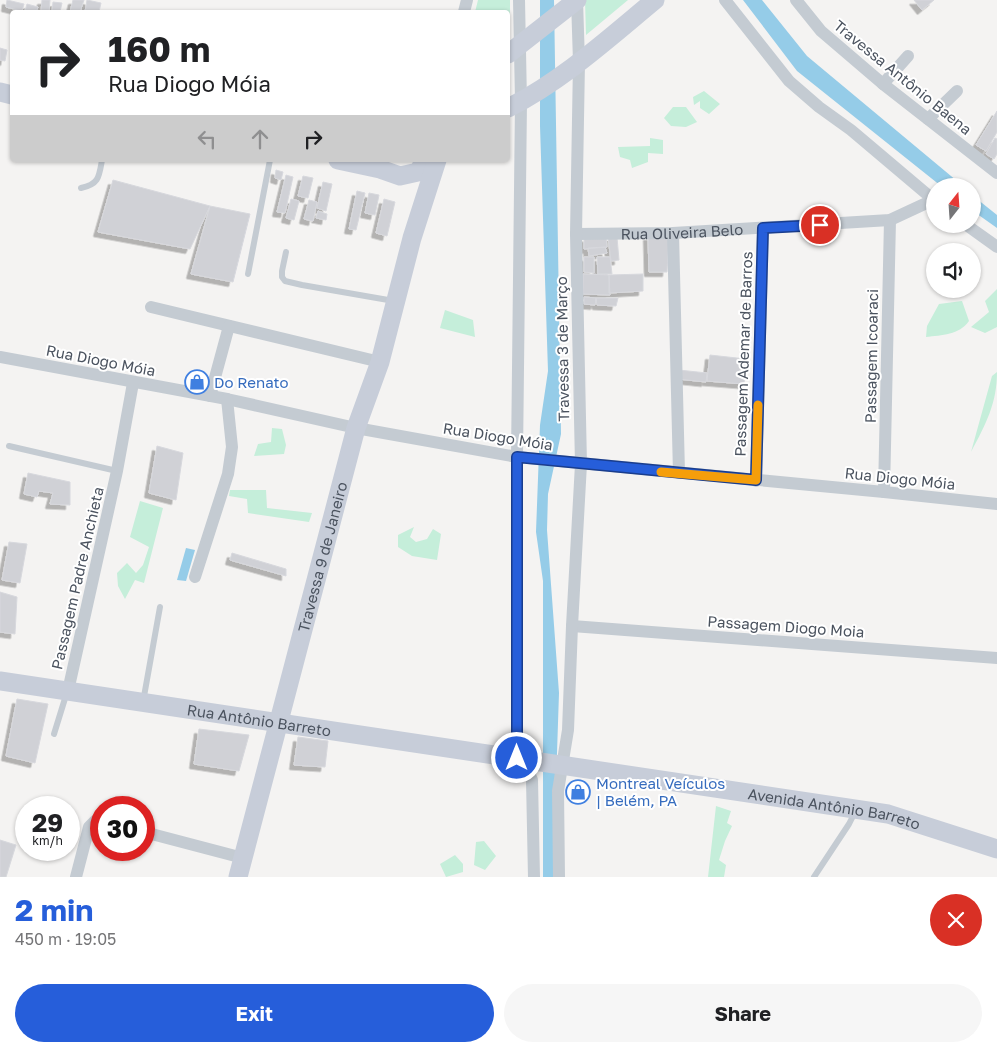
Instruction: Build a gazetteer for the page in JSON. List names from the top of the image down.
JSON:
{
  "streets": {
    "main road": ["Travessa 9 de Janeiro", "Rua Antônio Barreto", "Avenida Antônio Barreto"],
    "street": [
      "Travessa Antônio Baena",
      "Rua Oliveira Belo",
      "Travessa 3 de Março",
      "Passagem Ademar de Barros",
      "Passagem Icoaraci",
      "Rua Diogo Móia",
      "Passagem Padre Anchieta",
      "Passagem Diogo Moia"
    ]
  },
  "crossings": [
    ["Rua Oliveira Belo", "Travessa 3 de Março"],
    ["Rua Oliveira Belo", "Passagem Ademar de Barros"],
    ["Rua Oliveira Belo", "Passagem Icoaraci"],
    ["Travessa 3 de Março", "Rua Diogo Móia"],
    ["Travessa 3 de Março", "Passagem Diogo Moia"],
    ["Travessa 3 de Março", "Avenida Antônio Barreto"],
    ["Passagem Ademar de Barros", "Rua Diogo Móia"],
    ["Passagem Icoaraci", "Rua Diogo Móia"],
    ["Rua Diogo Móia", "Travessa 9 de Janeiro"],
    ["Rua Diogo Móia", "Passagem Padre Anchieta"],
    ["Travessa 9 de Janeiro", "Rua Antônio Barreto"],
    ["Passagem Padre Anchieta", "Rua Antônio Barreto"],
    ["Rua Antônio Barreto", "Avenida Antônio Barreto"]
  ],
  "places": {
    "shop": ["Do Renato", "Montreal Veículos | Belém, PA"]
  },
  "north": "top",
  "page": {
    "turn": ["160 m", "Rua Diogo Móia"],
    "speed": "29 km/h",
    "limit": "30",
    "heading": ["2 min", "450 m · 19:05"],
    "buttons": ["Exit", "Share"]
  }
}
